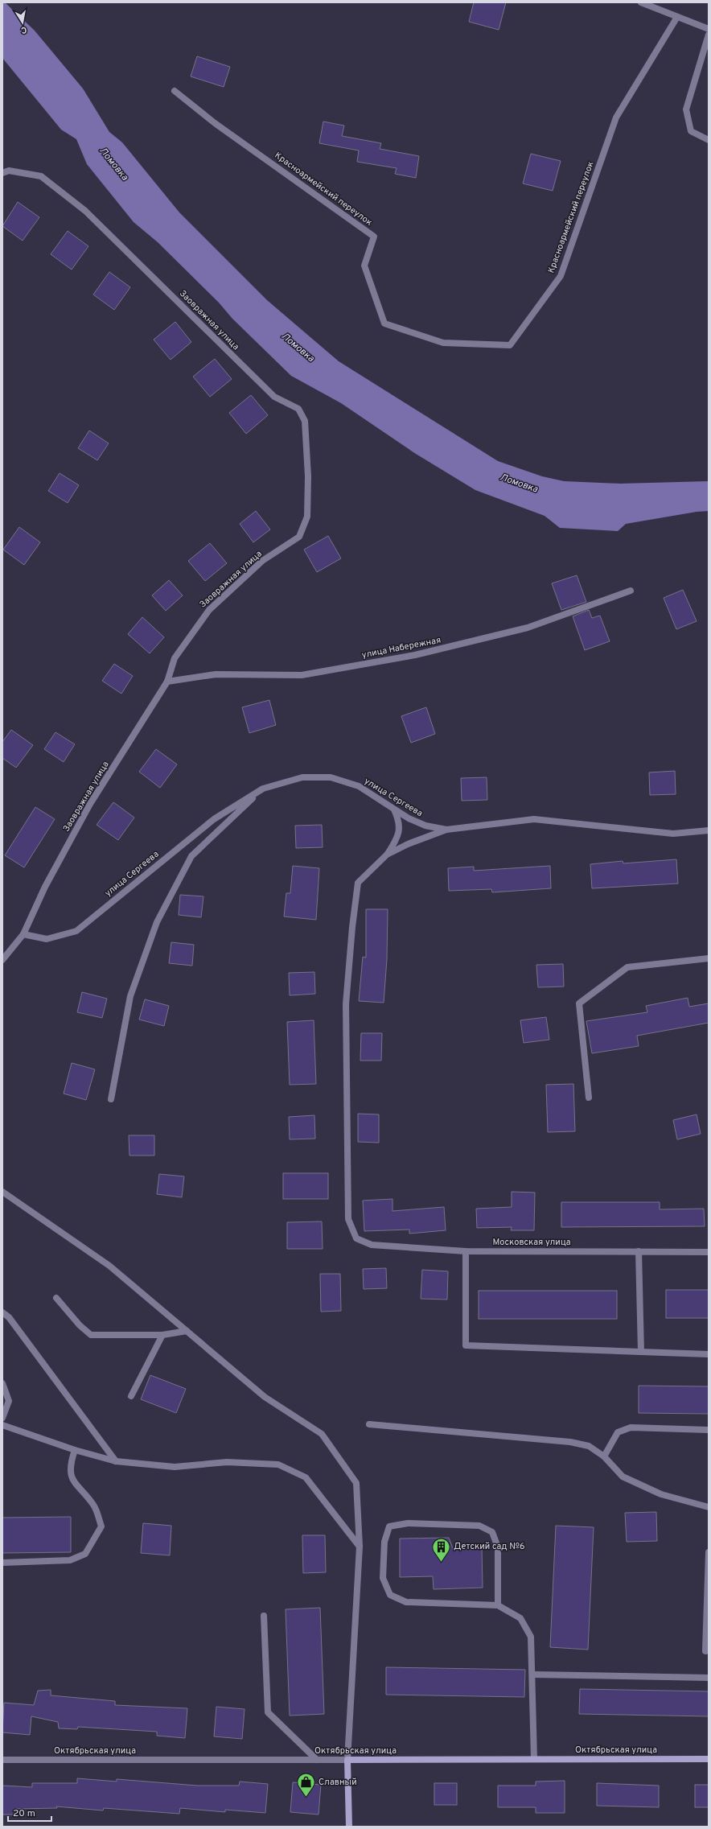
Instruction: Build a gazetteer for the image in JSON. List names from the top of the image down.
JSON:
{
  "streets": {
    "main road": ["Октябрьская улица"],
    "street": [
      "Красноармейский переулок",
      "Заовражная улица",
      "улица Набережная",
      "улица Сергеева",
      "Московская улица"
    ]
  },
  "crossings": [
    ["Заовражная улица", "улица Набережная"],
    ["Заовражная улица", "улица Сергеева"]
  ],
  "water": ["Ломовка"],
  "places": {
    "building": ["Детский сад №6"],
    "shop": ["Славный"]
  },
  "scale_bar": "20 m",
  "north": "bottom"
}
